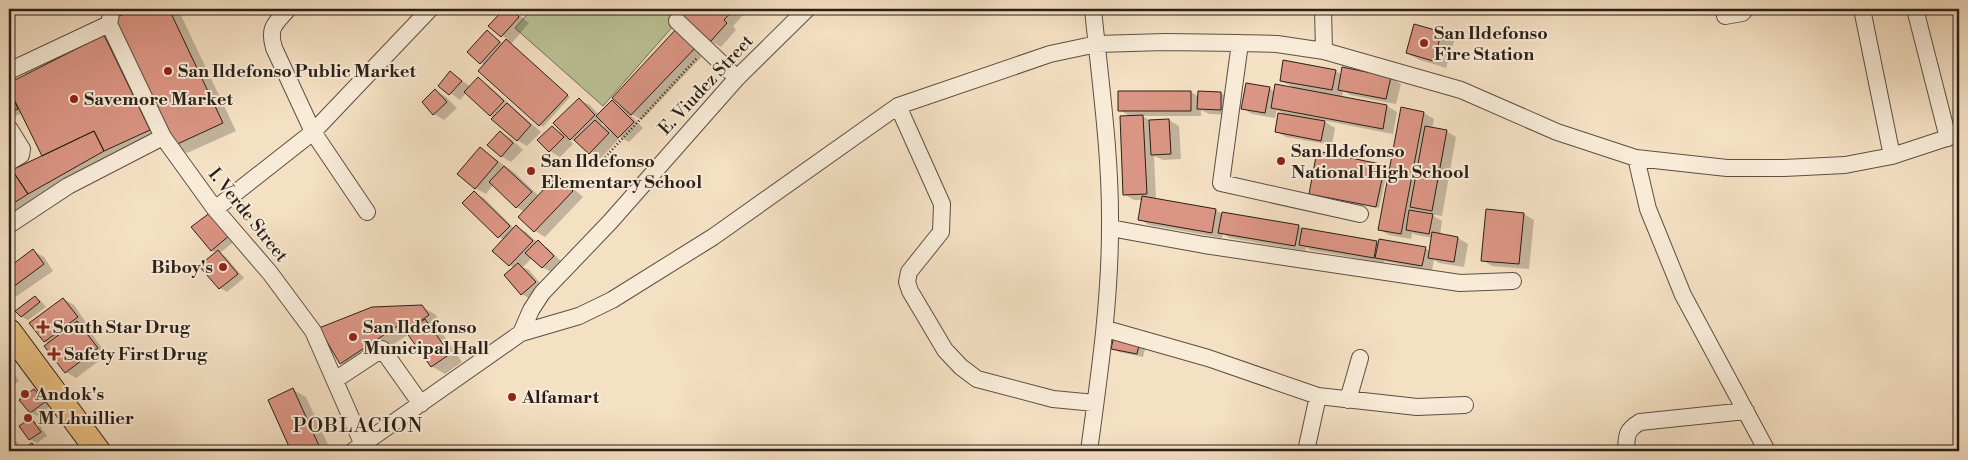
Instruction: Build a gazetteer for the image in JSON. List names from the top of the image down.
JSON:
{
  "streets": {
    "street": ["E. Viudez Street", "I. Verde Street"]
  },
  "districts": ["POBLACION"],
  "places": {
    "other": [
      "San Ildefonso Fire Station",
      "San Ildefonso Public Market",
      "Savemore Market",
      "San Ildefonso National High School",
      "San Ildefonso Elementary School",
      "Biboy's",
      "San Ildefonso Municipal Hall",
      "Andok's",
      "Alfamart",
      "M Lhuillier"
    ],
    "health": ["South Star Drug", "Safety First Drug"]
  }
}
